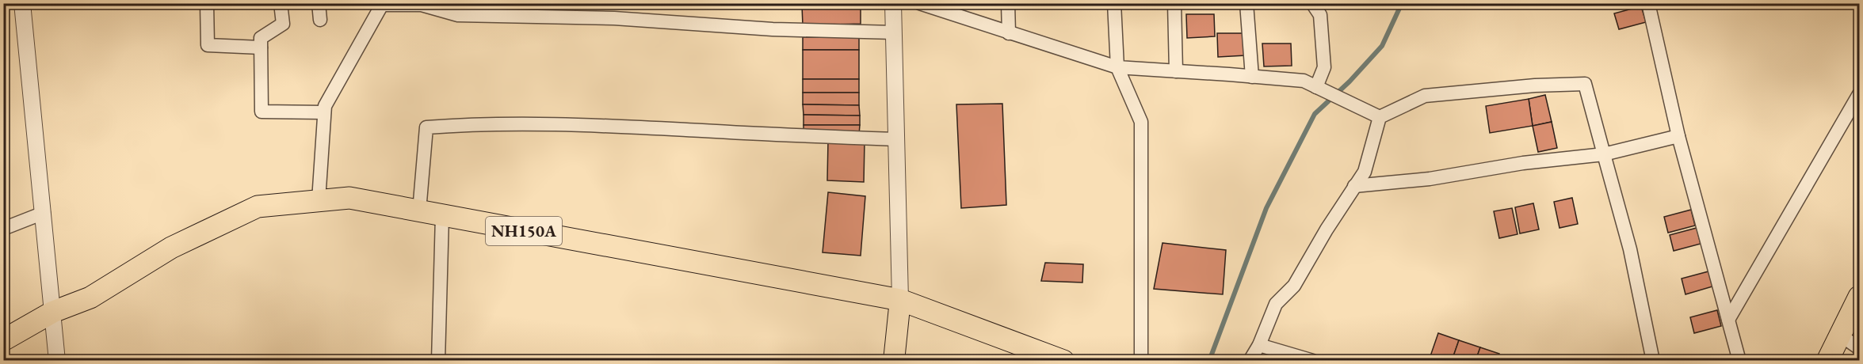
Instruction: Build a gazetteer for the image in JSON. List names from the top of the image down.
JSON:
{
  "streets": {
    "highway": ["NH150A"]
  }
}
